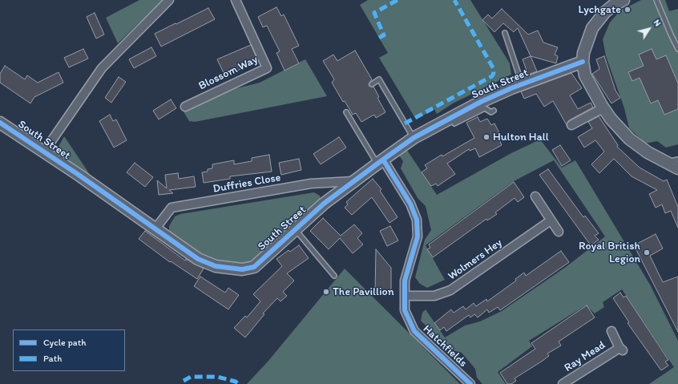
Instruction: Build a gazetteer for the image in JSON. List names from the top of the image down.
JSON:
{
  "streets": {
    "street": [
      "Blossom Way",
      "South Street",
      "Duffries Close",
      "Wolmers Hey",
      "Hatchfields",
      "Ray Mead"
    ]
  },
  "crossings": [
    ["South Street", "Duffries Close"],
    ["South Street", "Hatchfields"],
    ["Wolmers Hey", "Hatchfields"]
  ],
  "places": [
    "Lychgate",
    "Hulton Hall",
    "Royal British Legion",
    "The Pavillion"
  ],
  "legend": ["Cycle path", "Path"],
  "north": "top right"
}
